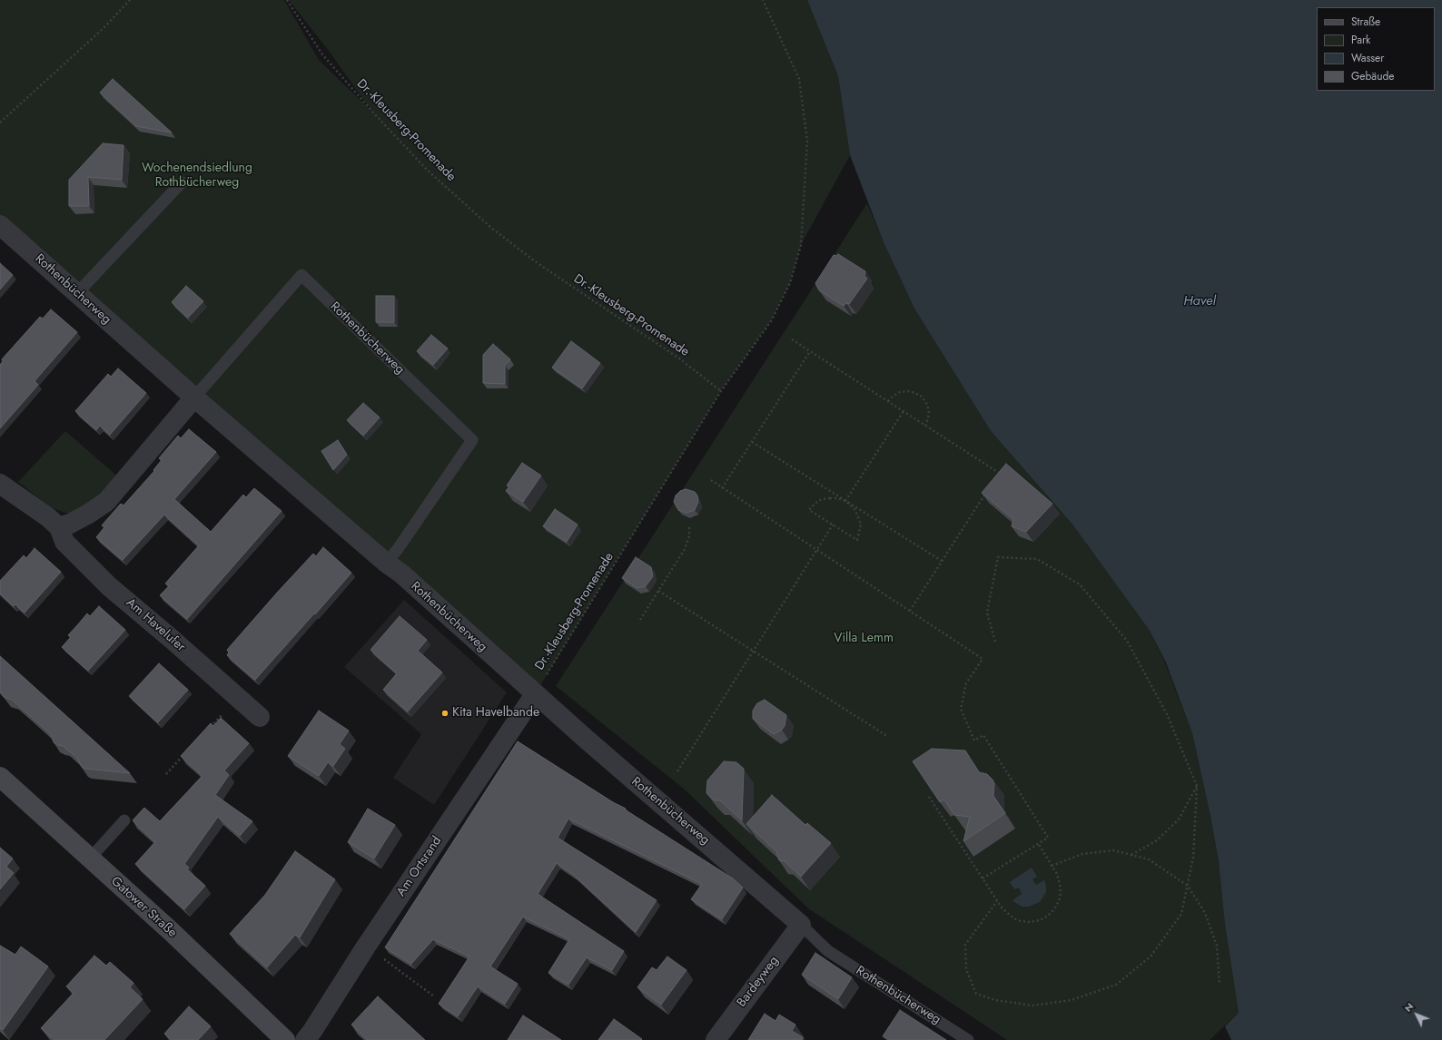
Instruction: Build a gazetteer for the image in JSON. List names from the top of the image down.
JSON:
{
  "streets": {
    "main road": ["Gatower Straße"],
    "street": [
      "Rothenbücherweg",
      "Am Havelufer",
      "Am Ortsrand",
      "Bardeyweg"
    ],
    "path": ["Dr.-Kleusberg-Promenade"]
  },
  "crossings": [
    ["Dr.-Kleusberg-Promenade", "Rothenbücherweg"],
    ["Dr.-Kleusberg-Promenade", "Am Ortsrand"],
    ["Rothenbücherweg", "Am Ortsrand"],
    ["Rothenbücherweg", "Bardeyweg"]
  ],
  "water": ["Havel"],
  "parks": ["Wochenendsiedlung Rothbücherweg", "Villa Lemm"],
  "places": ["Kita Havelbande"],
  "legend": [
    "Straße",
    "Park",
    "Wasser",
    "Gebäude"
  ],
  "north": "top left"
}
